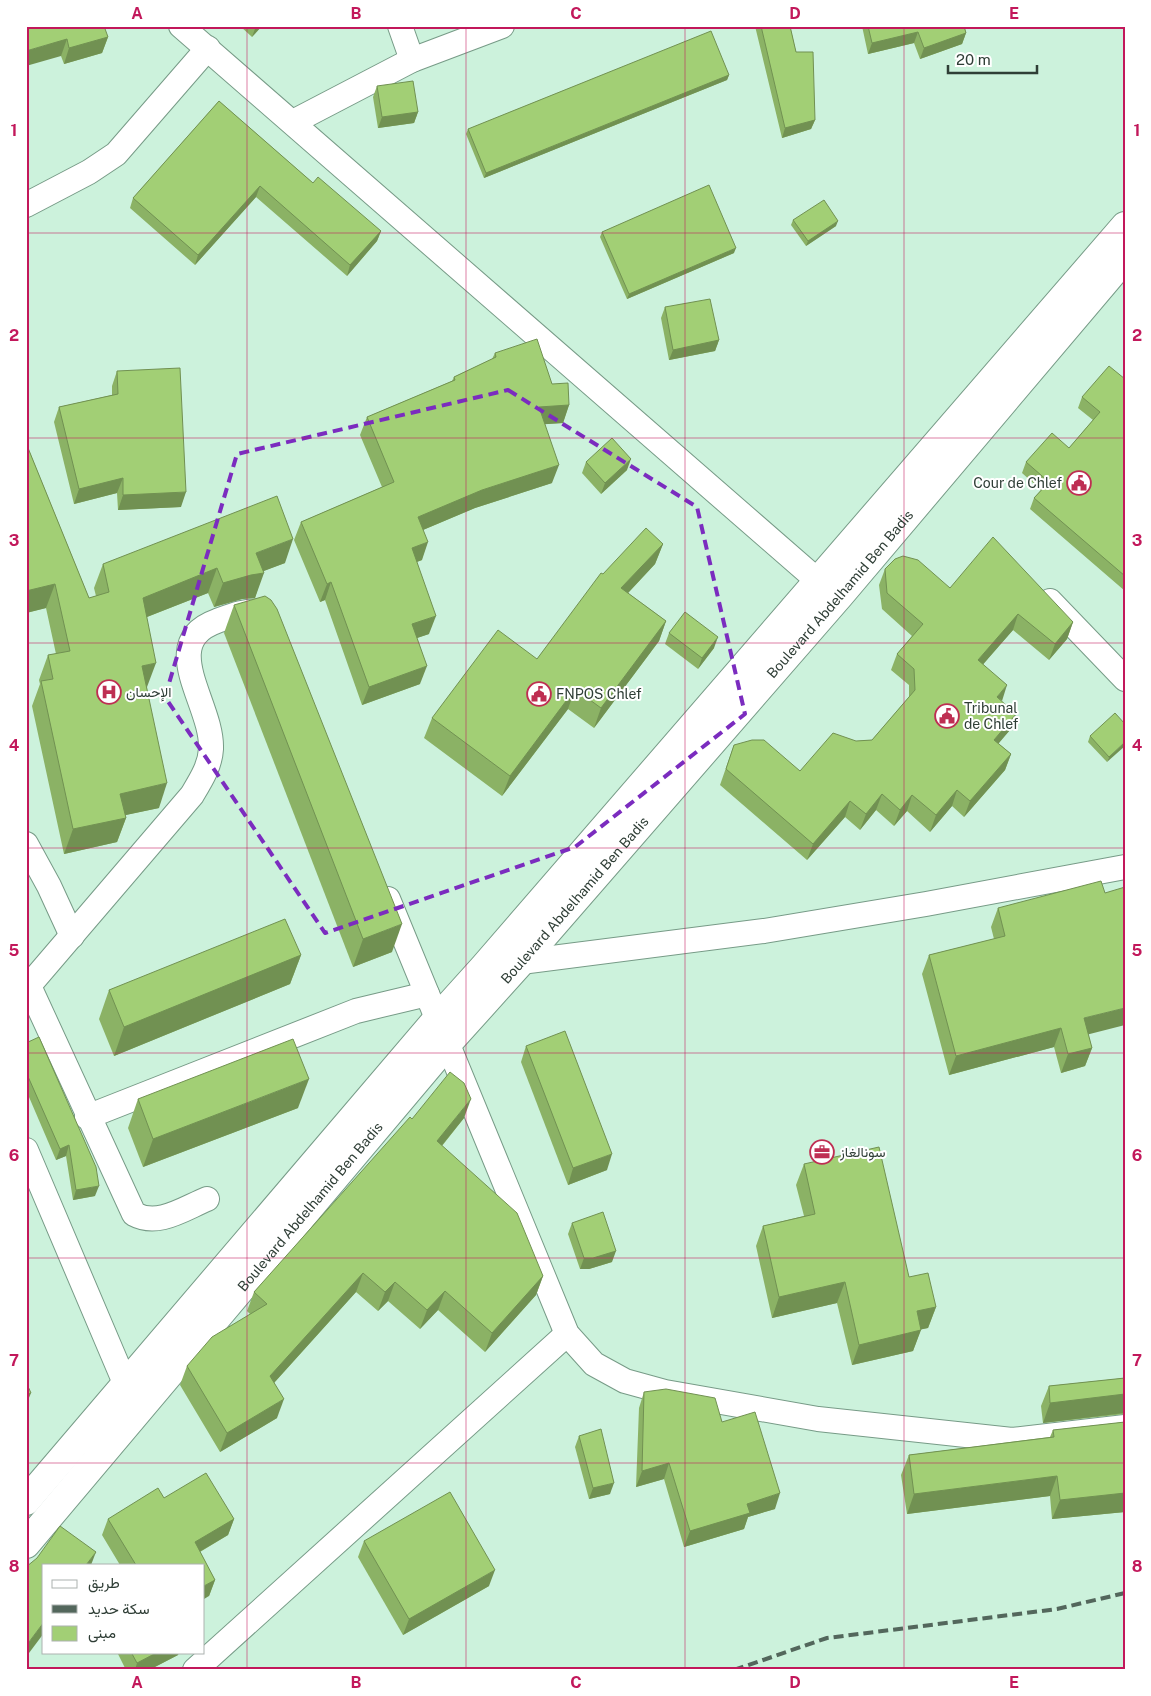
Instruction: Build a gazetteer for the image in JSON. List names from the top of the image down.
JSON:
{
  "streets": {
    "main road": ["Boulevard Abdelhamid Ben Badis"]
  },
  "places": {
    "public building": ["Cour de Chlef", "FNPOS Chlef", "Tribunal de Chlef"],
    "hospital": ["الإحسان"],
    "office": ["سونالغاز"]
  },
  "legend": ["طريق", "سكة حديد", "مبنى"],
  "scale_bar": "20 m",
  "grid": {
    "columns": [
      "A",
      "B",
      "C",
      "D",
      "E"
    ],
    "rows": [
      "1",
      "2",
      "3",
      "4",
      "5",
      "6",
      "7",
      "8"
    ]
  }
}
